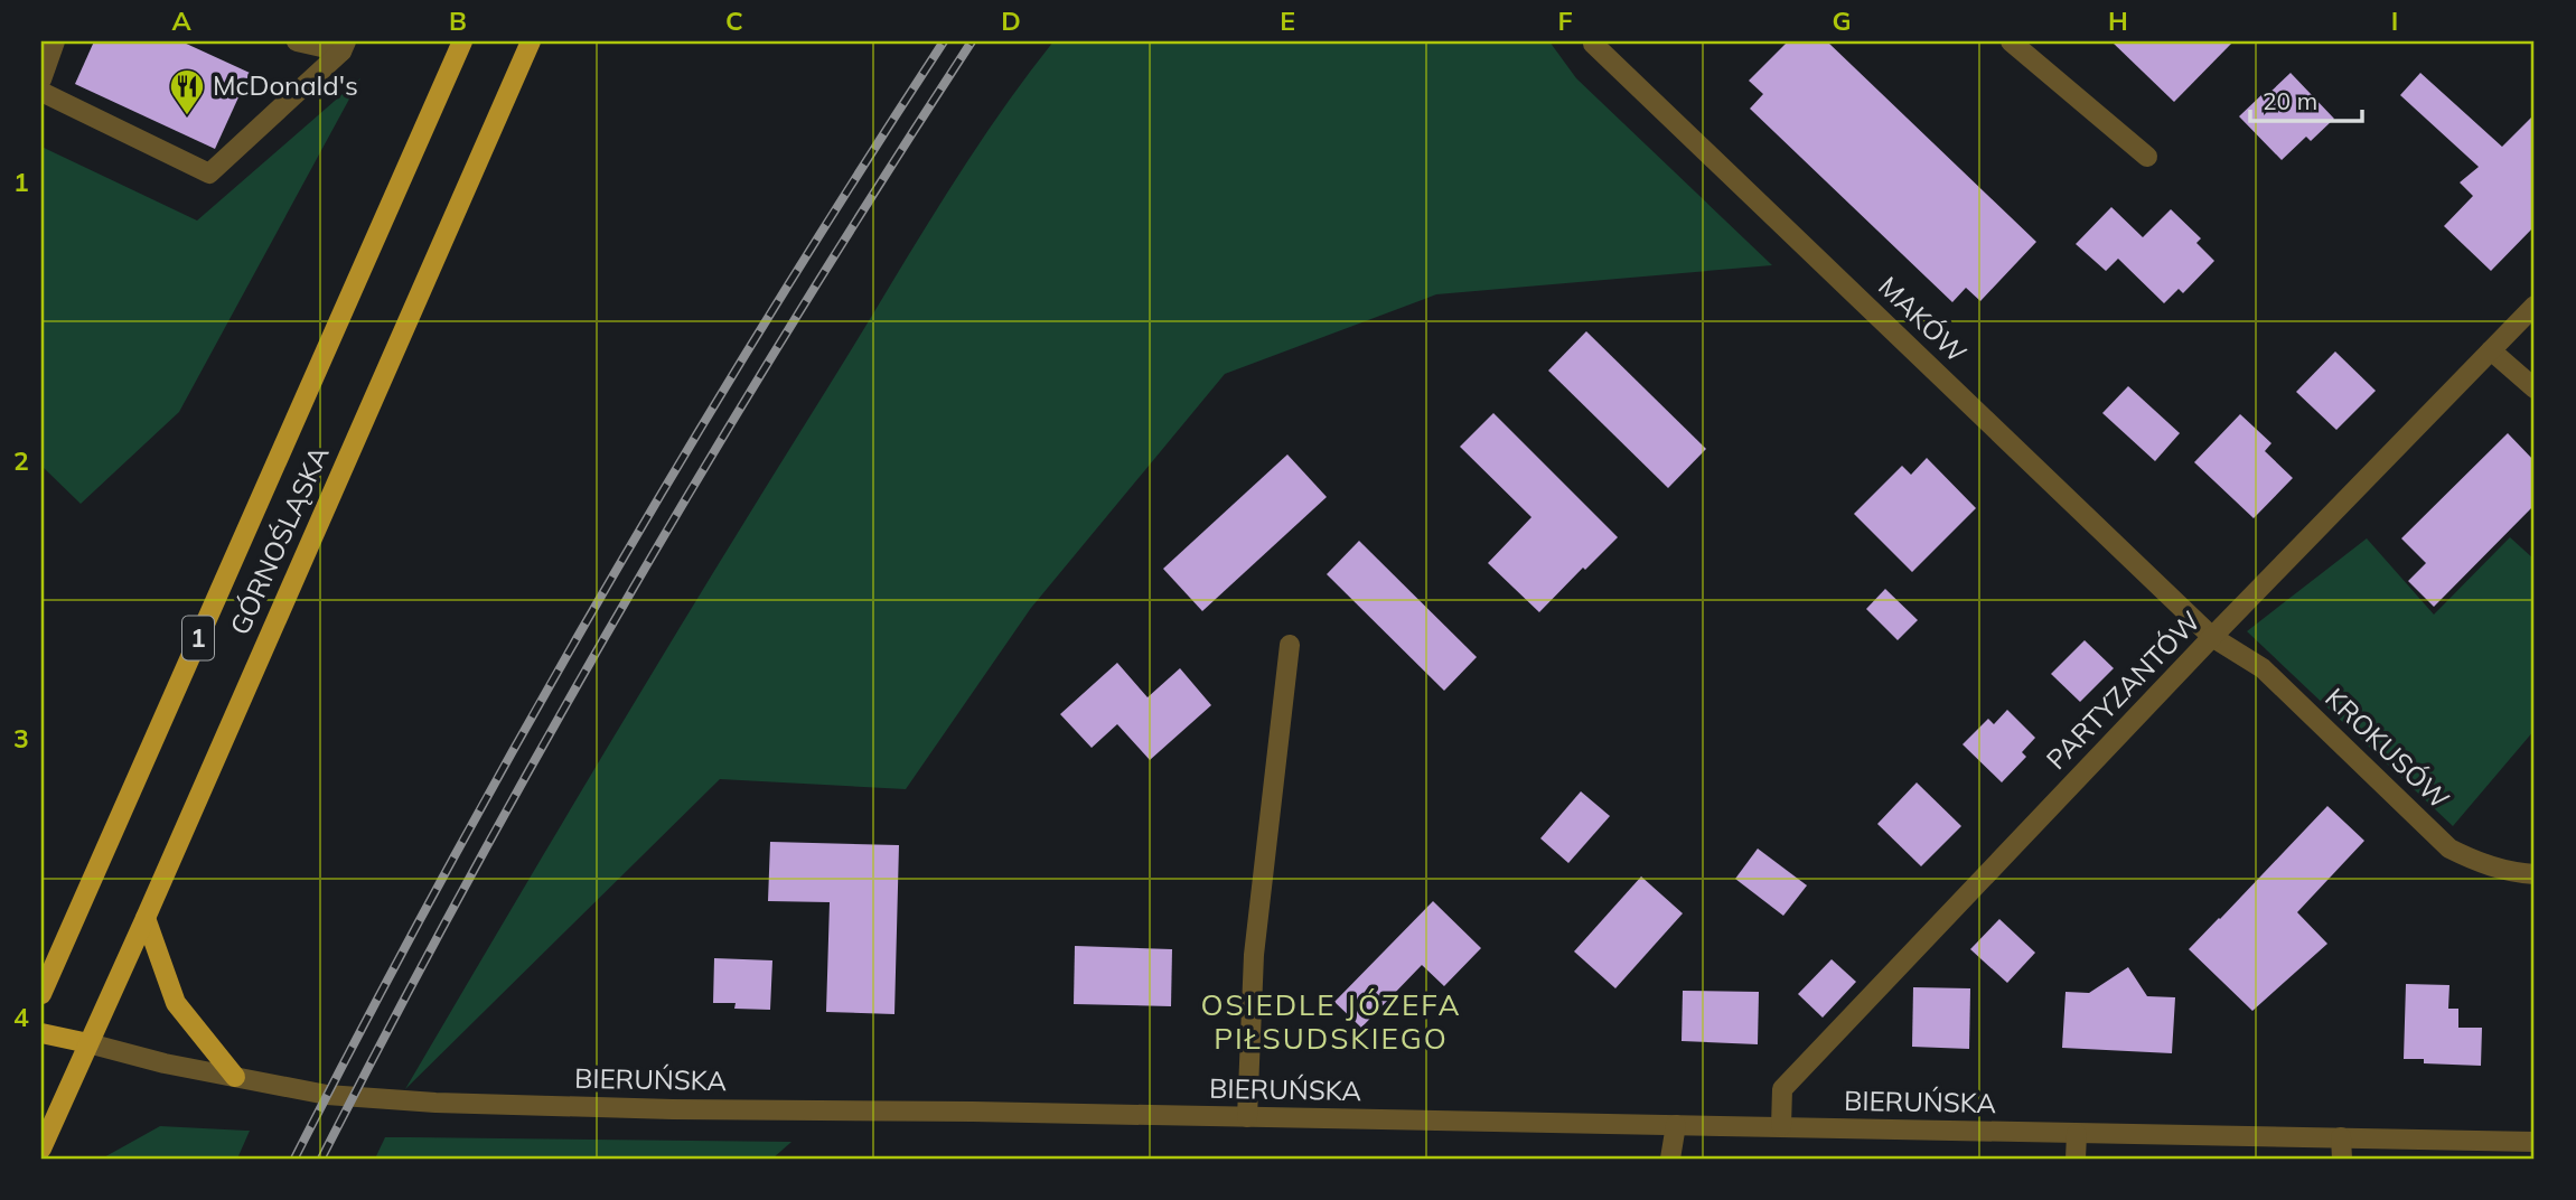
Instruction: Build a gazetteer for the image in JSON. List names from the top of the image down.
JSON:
{
  "streets": {
    "main road": ["GÓRNOŚLĄSKA", "1", "BIERUŃSKA"],
    "street": ["MAKÓW", "PARTYZANTÓW", "KROKUSÓW"]
  },
  "crossings": [
    ["MAKÓW", "PARTYZANTÓW"],
    ["MAKÓW", "KROKUSÓW"],
    ["GÓRNOŚLĄSKA", "BIERUŃSKA"],
    ["PARTYZANTÓW", "KROKUSÓW"],
    ["PARTYZANTÓW", "BIERUŃSKA"]
  ],
  "districts": ["OSIEDLE JÓZEFA PIŁSUDSKIEGO"],
  "places": {
    "restaurant": ["McDonald's"]
  },
  "scale_bar": "20 m",
  "grid": {
    "columns": [
      "A",
      "B",
      "C",
      "D",
      "E",
      "F",
      "G",
      "H",
      "I"
    ],
    "rows": [
      "1",
      "2",
      "3",
      "4"
    ]
  }
}
